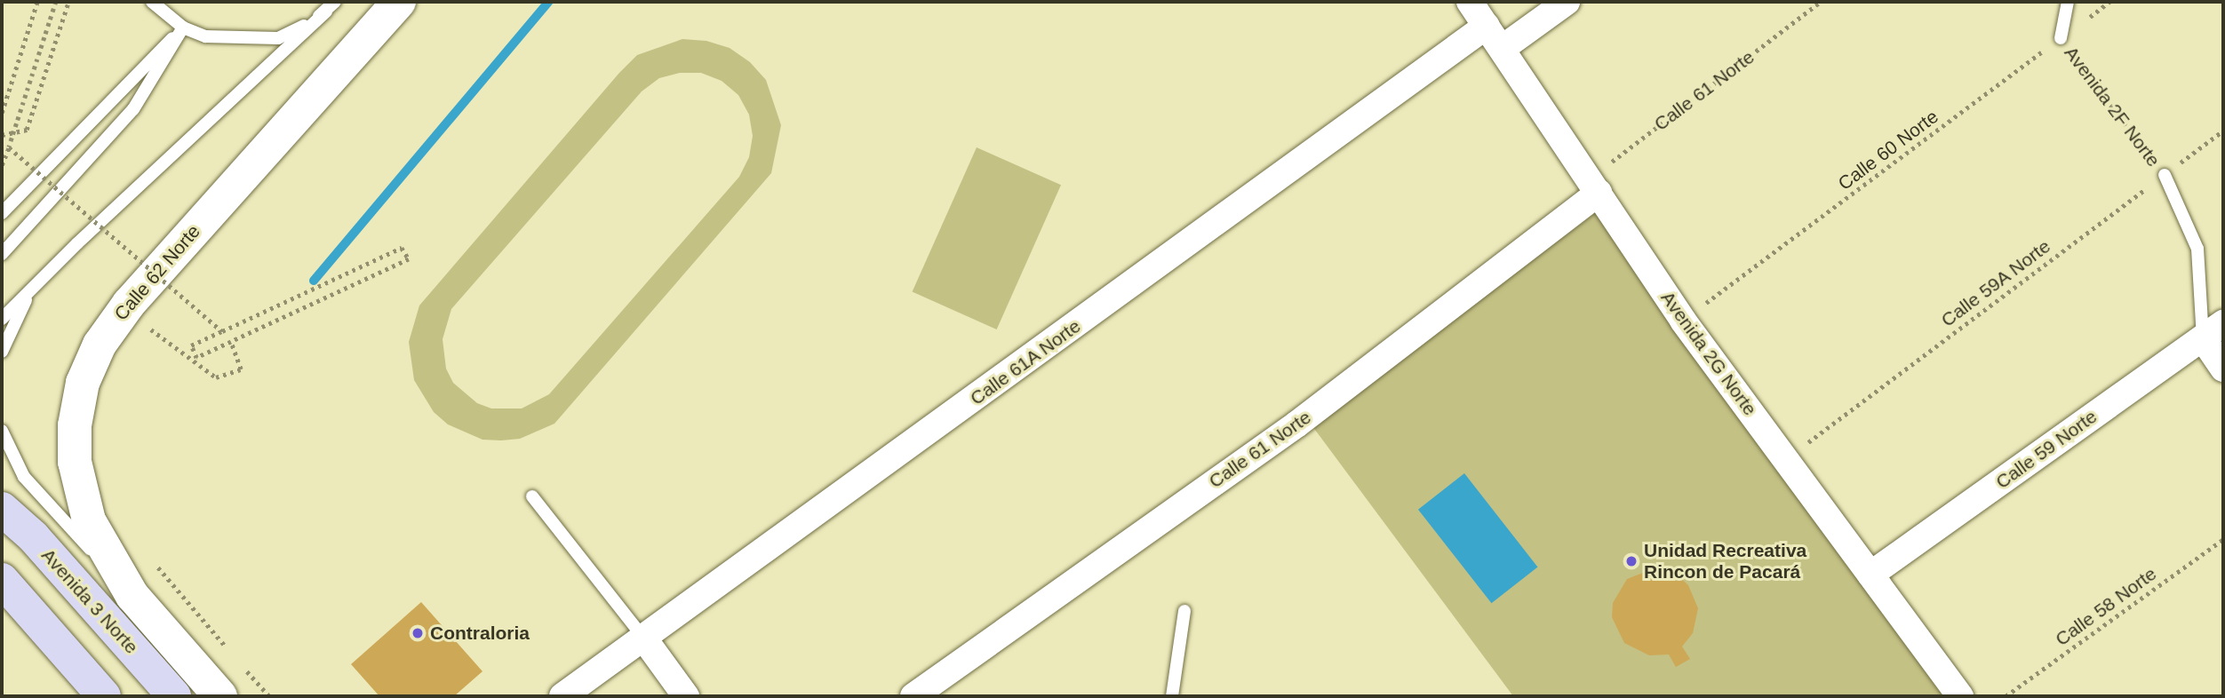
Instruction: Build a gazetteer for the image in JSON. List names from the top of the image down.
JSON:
{
  "streets": {
    "main road": ["Avenida 3 Norte"],
    "street": [
      "Calle 61 Norte",
      "Calle 62 Norte",
      "Avenida 2G Norte",
      "Calle 61A Norte",
      "Calle 59 Norte"
    ],
    "path": [
      "Avenida 2F Norte",
      "Calle 60 Norte",
      "Calle 59A Norte",
      "Calle 58 Norte"
    ]
  },
  "crossings": [
    ["Calle 61 Norte", "Avenida 2G Norte"],
    ["Avenida 2F Norte", "Calle 60 Norte"],
    ["Avenida 2F Norte", "Calle 59A Norte"],
    ["Calle 60 Norte", "Avenida 2G Norte"],
    ["Calle 62 Norte", "Avenida 3 Norte"],
    ["Calle 59A Norte", "Avenida 2G Norte"],
    ["Avenida 2G Norte", "Calle 61A Norte"],
    ["Avenida 2G Norte", "Calle 59 Norte"]
  ],
  "places": ["Unidad Recreativa Rincon de Pacará", "Contraloria"]
}
